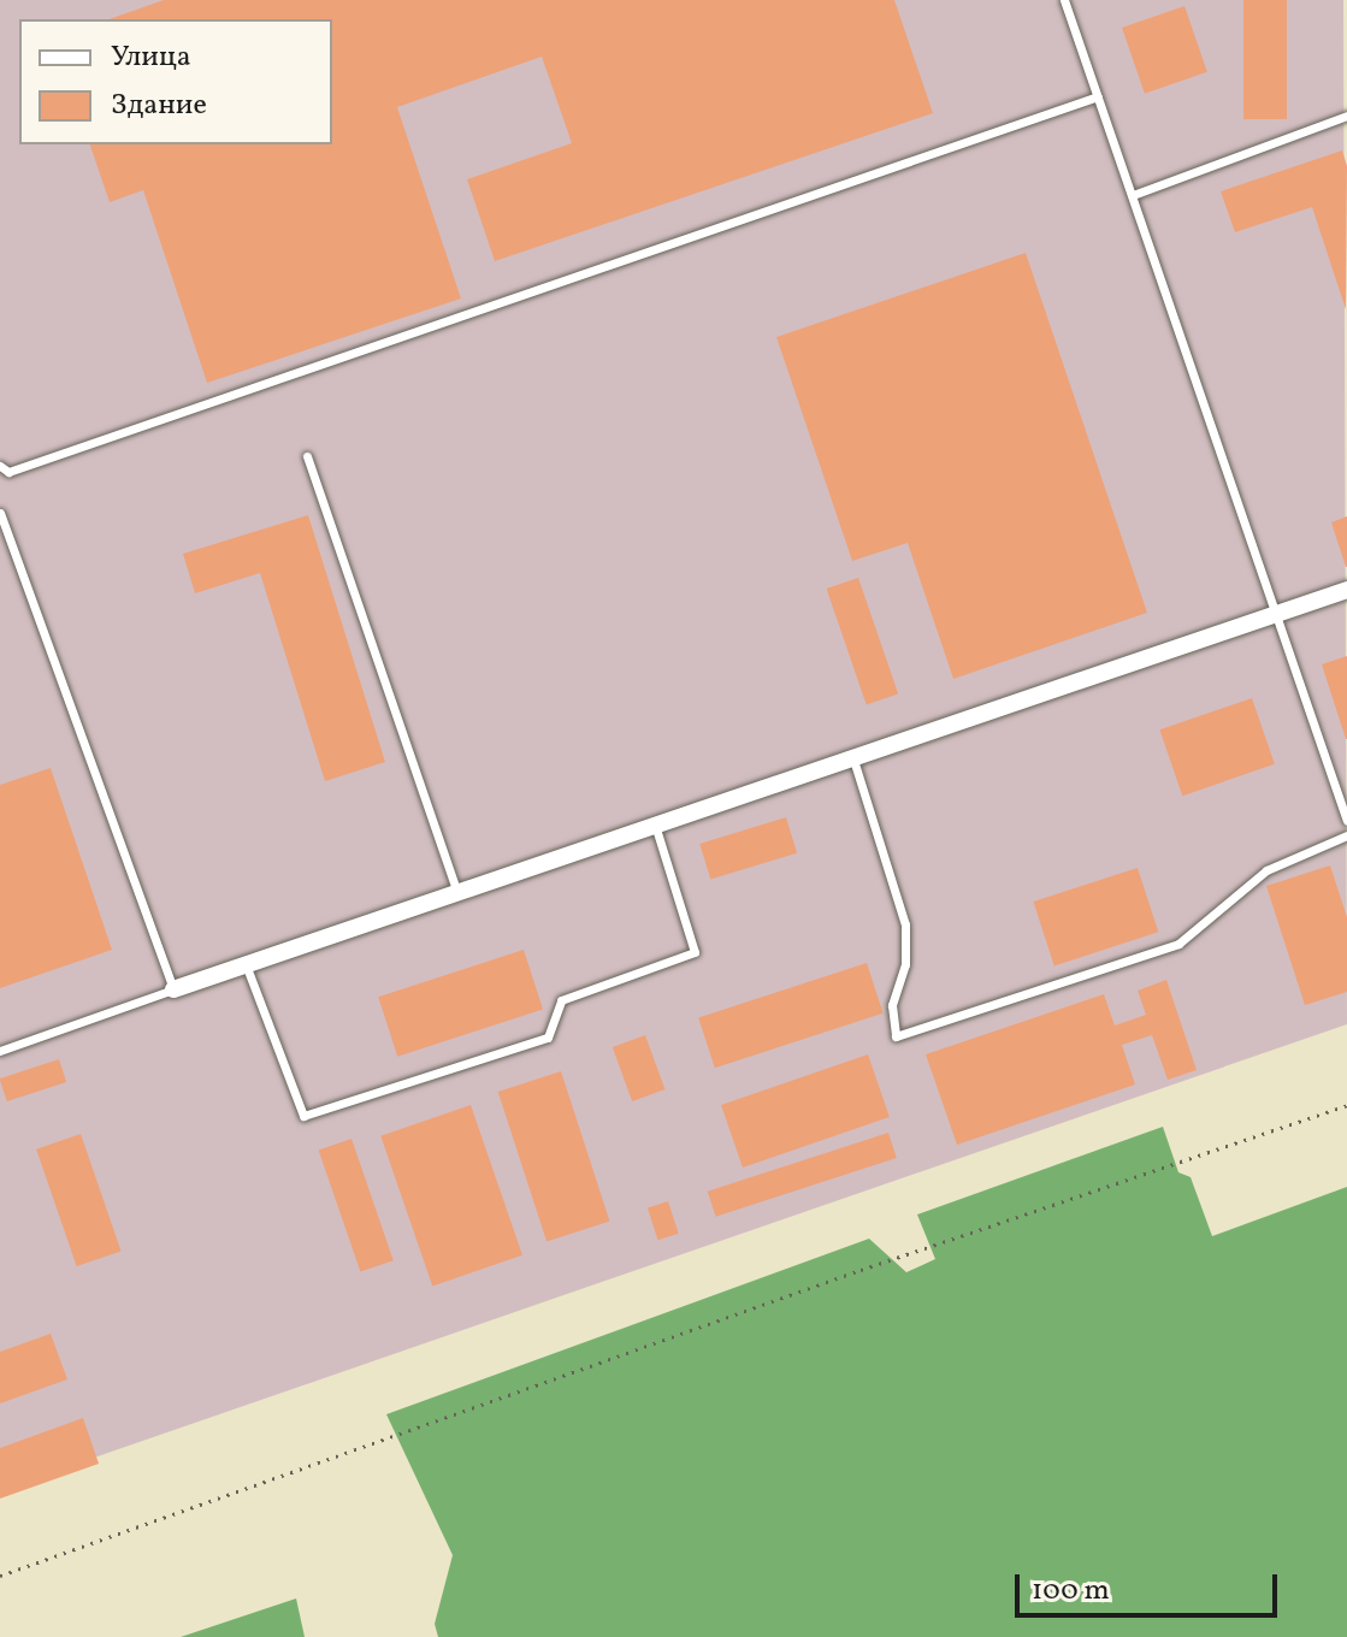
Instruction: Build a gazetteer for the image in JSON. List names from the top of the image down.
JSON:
{
  "legend": ["Улица", "Здание"],
  "scale_bar": "100 m"
}
